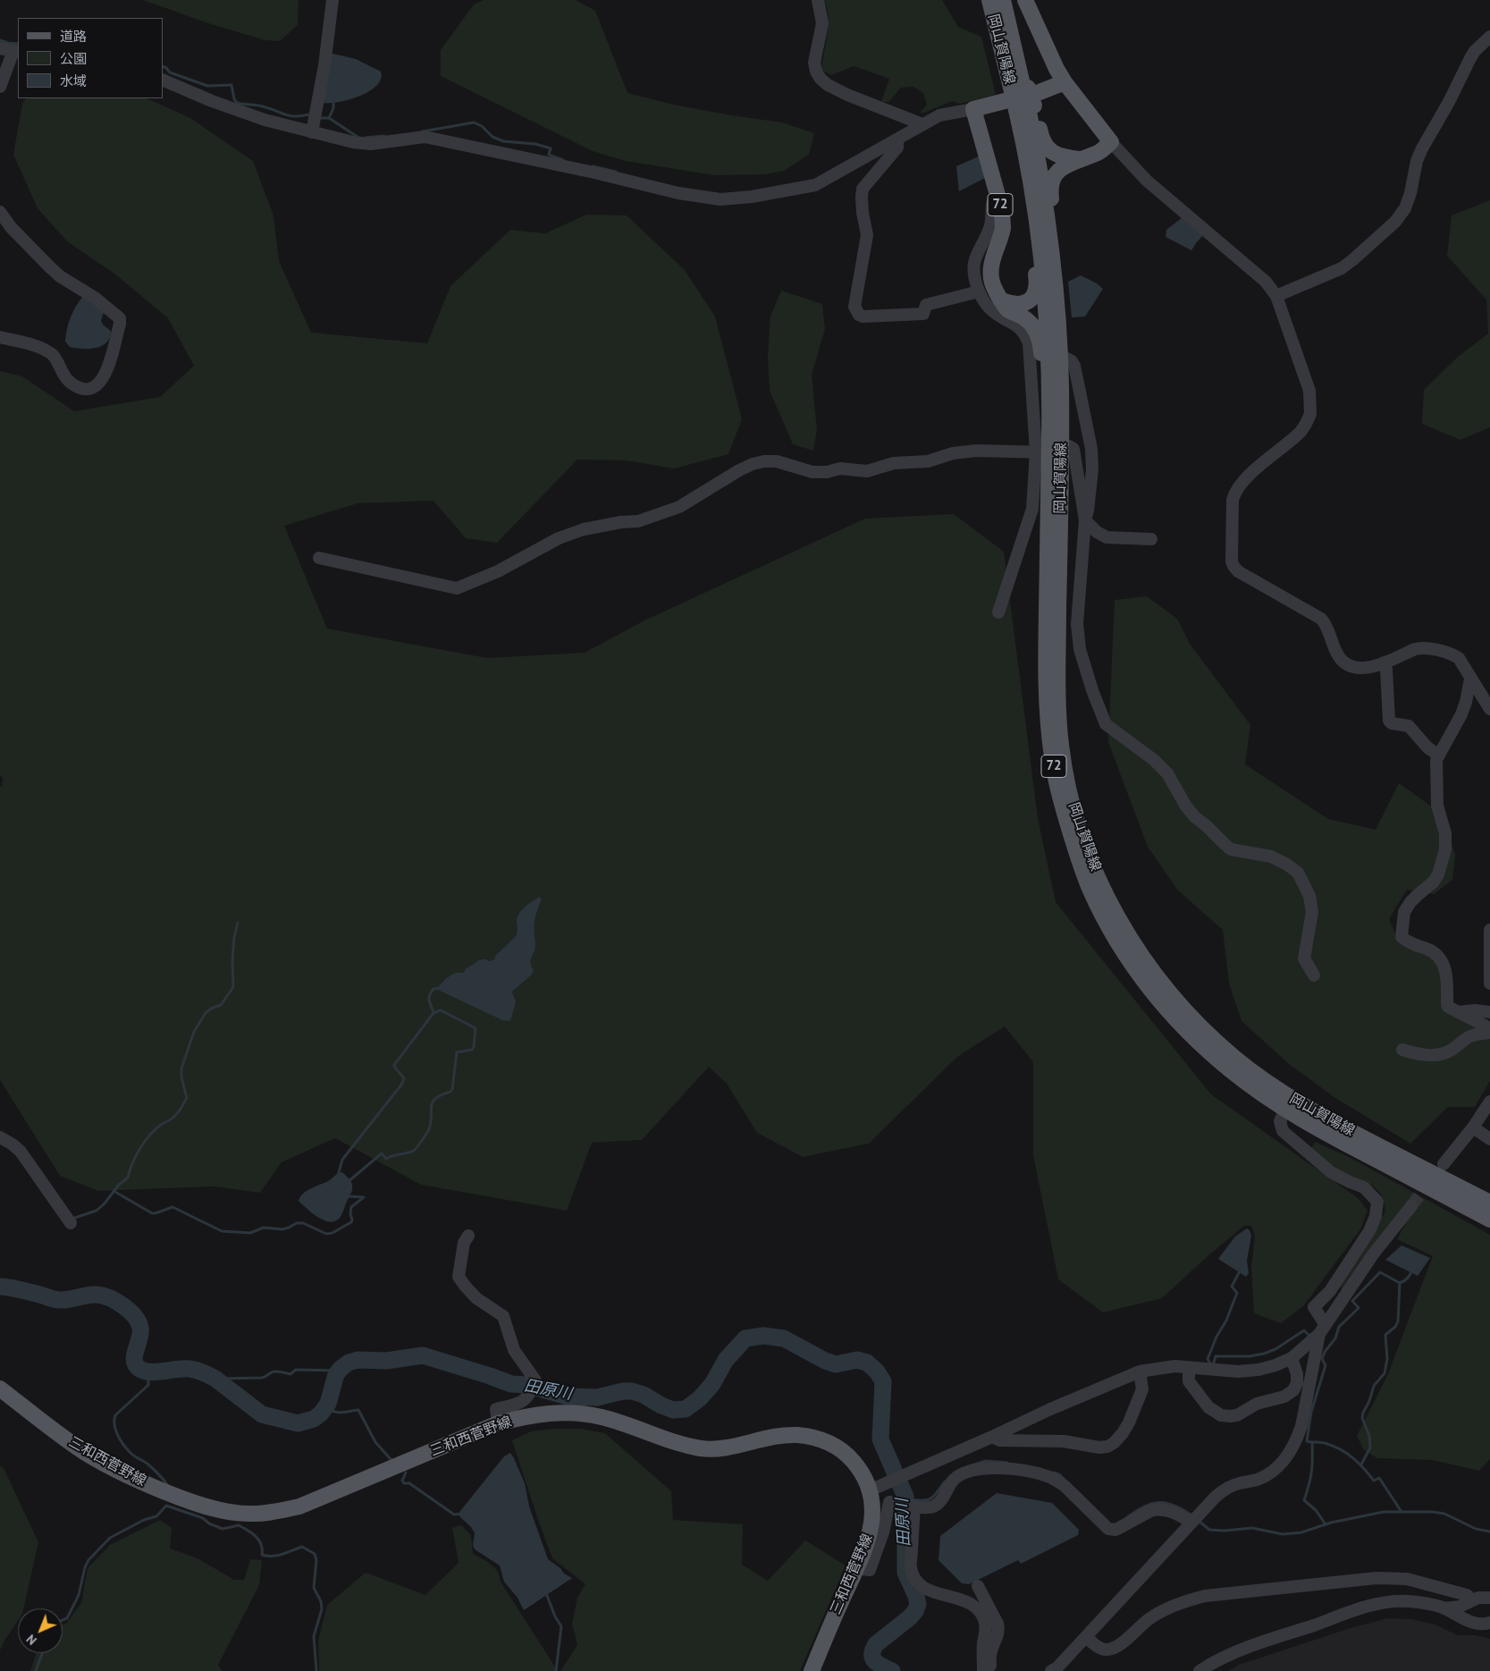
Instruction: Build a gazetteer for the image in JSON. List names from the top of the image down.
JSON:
{
  "streets": {
    "main road": ["岡山賀陽線", "72", "三和西菅野線"]
  },
  "water": ["田原川"],
  "legend": ["道路", "公園", "水域"],
  "north": "bottom left"
}
